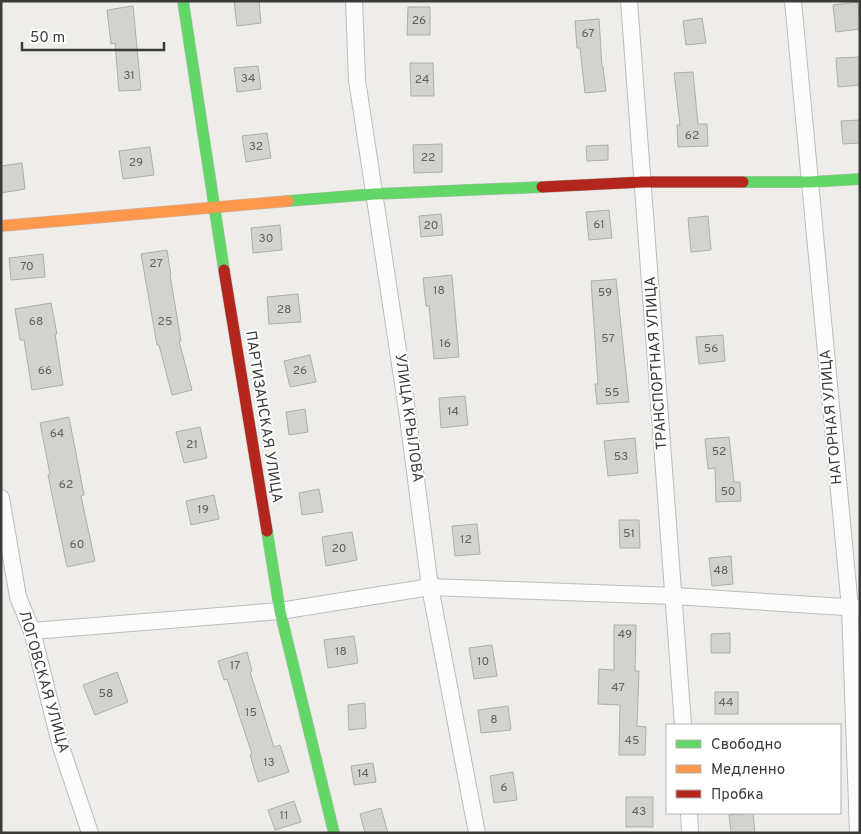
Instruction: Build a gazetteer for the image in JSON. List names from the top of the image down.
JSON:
{
  "streets": {
    "street": [
      "ТРАНСПОРТНАЯ УЛИЦА",
      "ПАРТИЗАНСКАЯ УЛИЦА",
      "НАГОРНАЯ УЛИЦА",
      "УЛИЦА КРЫЛОВА",
      "ЛОГОВСКАЯ УЛИЦА"
    ]
  },
  "house_numbers": [
    "26",
    "67",
    "31",
    "34",
    "24",
    "62",
    "32",
    "22",
    "29",
    "61",
    "20",
    "30",
    "27",
    "70",
    "18",
    "59",
    "28",
    "68",
    "25",
    "57",
    "16",
    "56",
    "66",
    "26",
    "55",
    "14",
    "64",
    "21",
    "52",
    "53",
    "62",
    "50",
    "19",
    "51",
    "12",
    "60",
    "20",
    "48",
    "49",
    "18",
    "10",
    "17",
    "47",
    "58",
    "44",
    "15",
    "8",
    "45",
    "13",
    "14",
    "6",
    "43",
    "11"
  ],
  "legend": ["Свободно", "Медленно", "Пробка"],
  "scale_bar": "50 m"
}
